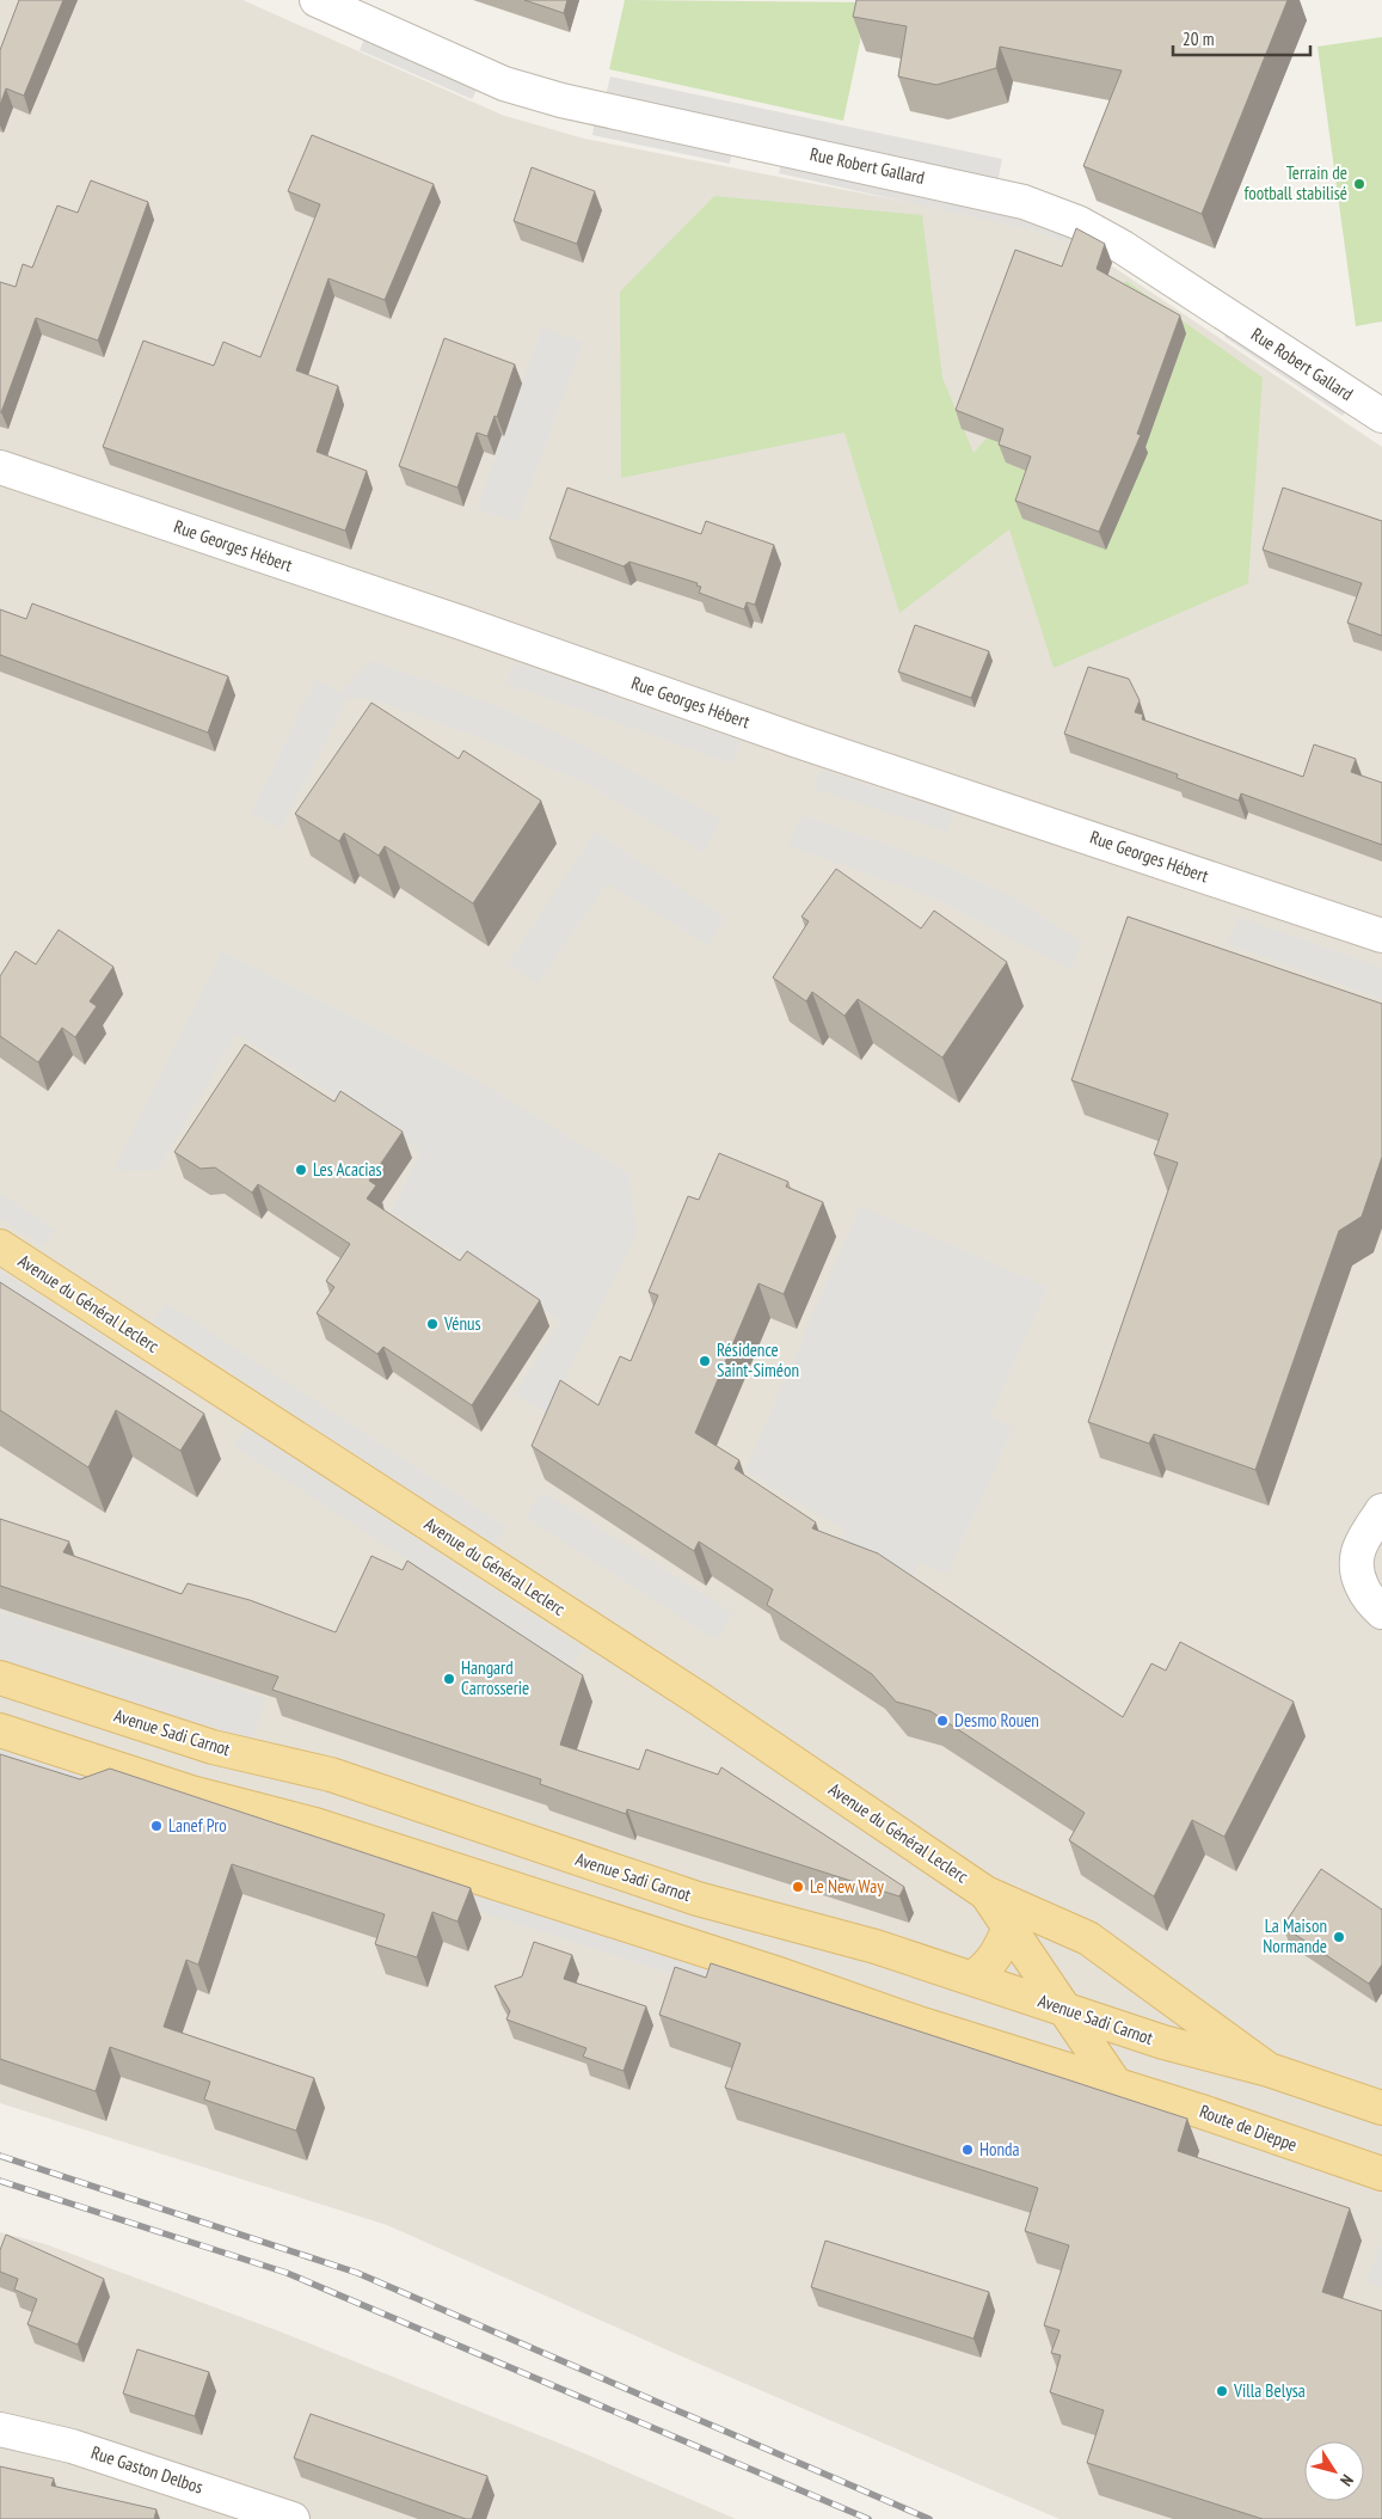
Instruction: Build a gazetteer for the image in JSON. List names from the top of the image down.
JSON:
{
  "streets": {
    "main road": ["Avenue du Général Leclerc", "Avenue Sadi Carnot", "Route de Dieppe"],
    "street": ["Rue Robert Gallard", "Rue Georges Hébert", "Rue Gaston Delbos"]
  },
  "places": [
    "Terrain de football stabilisé",
    "Les Acacias",
    "Vénus",
    "Résidence Saint-Siméon",
    "Hangard Carrosserie",
    "Desmo Rouen",
    "Lanef Pro",
    "Le New Way",
    "La Maison Normande",
    "Honda",
    "Villa Belysa"
  ],
  "scale_bar": "20 m",
  "north": "bottom right"
}
